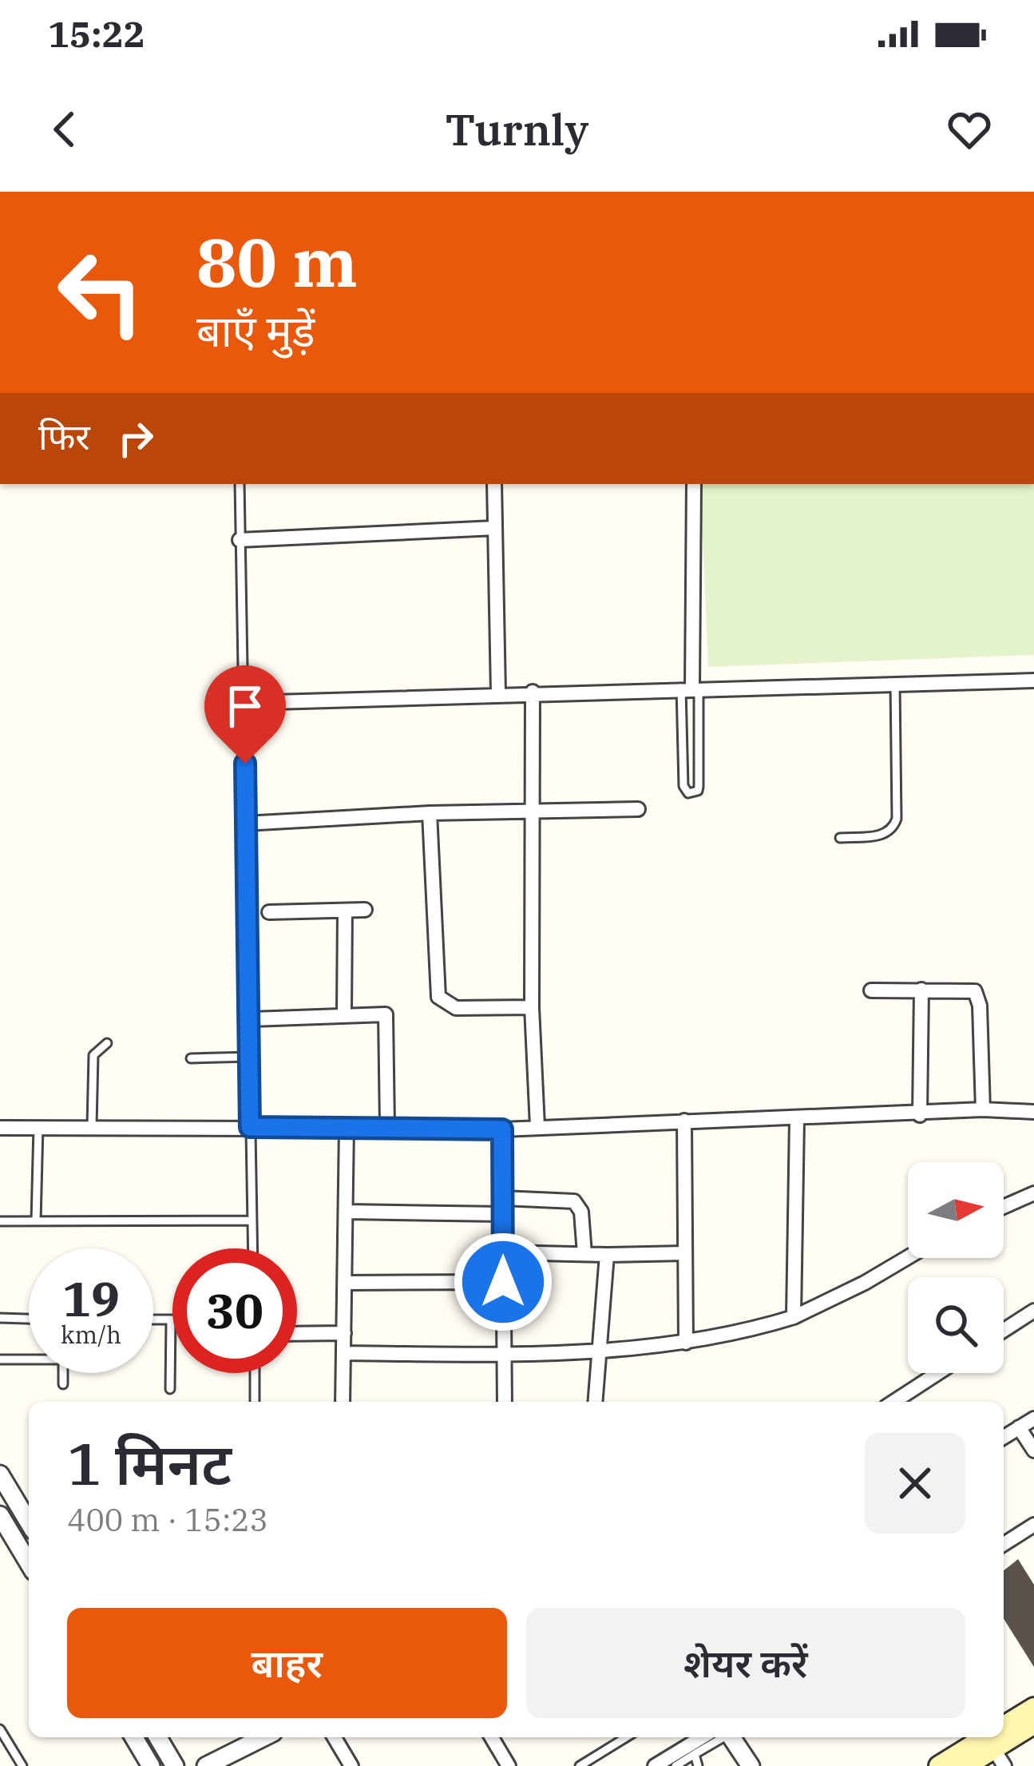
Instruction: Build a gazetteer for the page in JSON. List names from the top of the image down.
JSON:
{
  "north": "right",
  "page": {
    "status": "15:22",
    "header": "Turnly",
    "turn": ["80 m", "बाएँ मुड़ें"],
    "then": "फिर",
    "speed": "19 km/h",
    "limit": "30",
    "heading": ["1 मिनट", "400 m · 15:23"],
    "buttons": ["बाहर", "शेयर करें"]
  }
}
